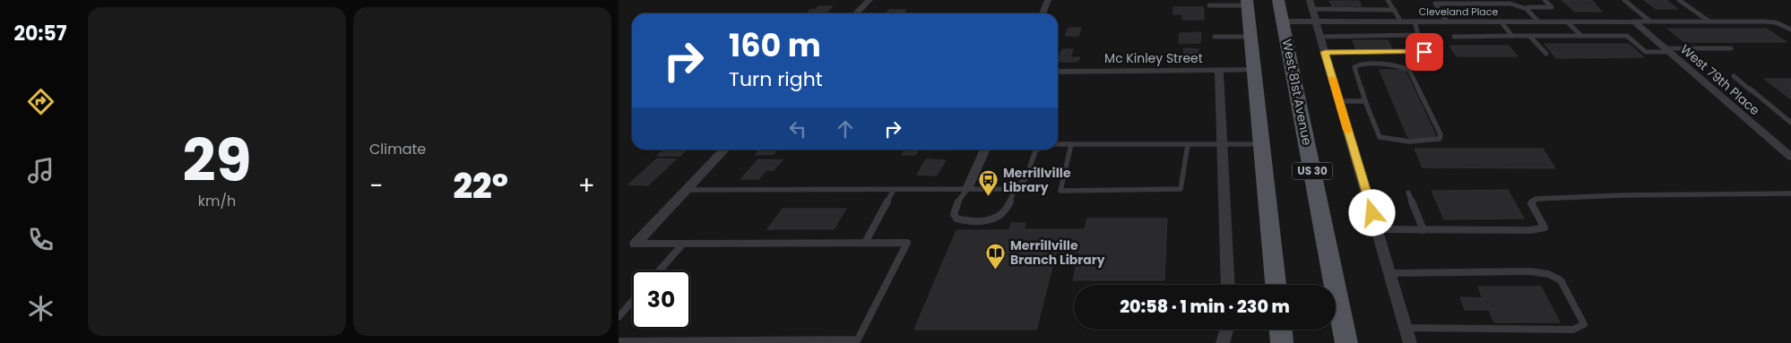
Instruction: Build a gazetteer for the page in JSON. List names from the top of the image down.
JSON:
{
  "streets": {
    "main road": ["West 81st Avenue", "US 30"],
    "street": ["Cleveland Place", "Mc Kinley Street", "West 79th Place"]
  },
  "crossings": [
    ["Cleveland Place", "West 79th Place"],
    ["Cleveland Place", "West 81st Avenue"]
  ],
  "places": {
    "bus stop": ["Merrillville Library"],
    "library": ["Merrillville Branch Library"]
  },
  "page": {
    "tabs": "20:57",
    "tile": [
      ["29", "km/h"],
      "Climate"
    ],
    "turn": ["160 m", "Turn right"],
    "heat": ["−", "22°", "+"],
    "limit": "30",
    "trip": "20:58 · 1 min · 230 m"
  }
}
